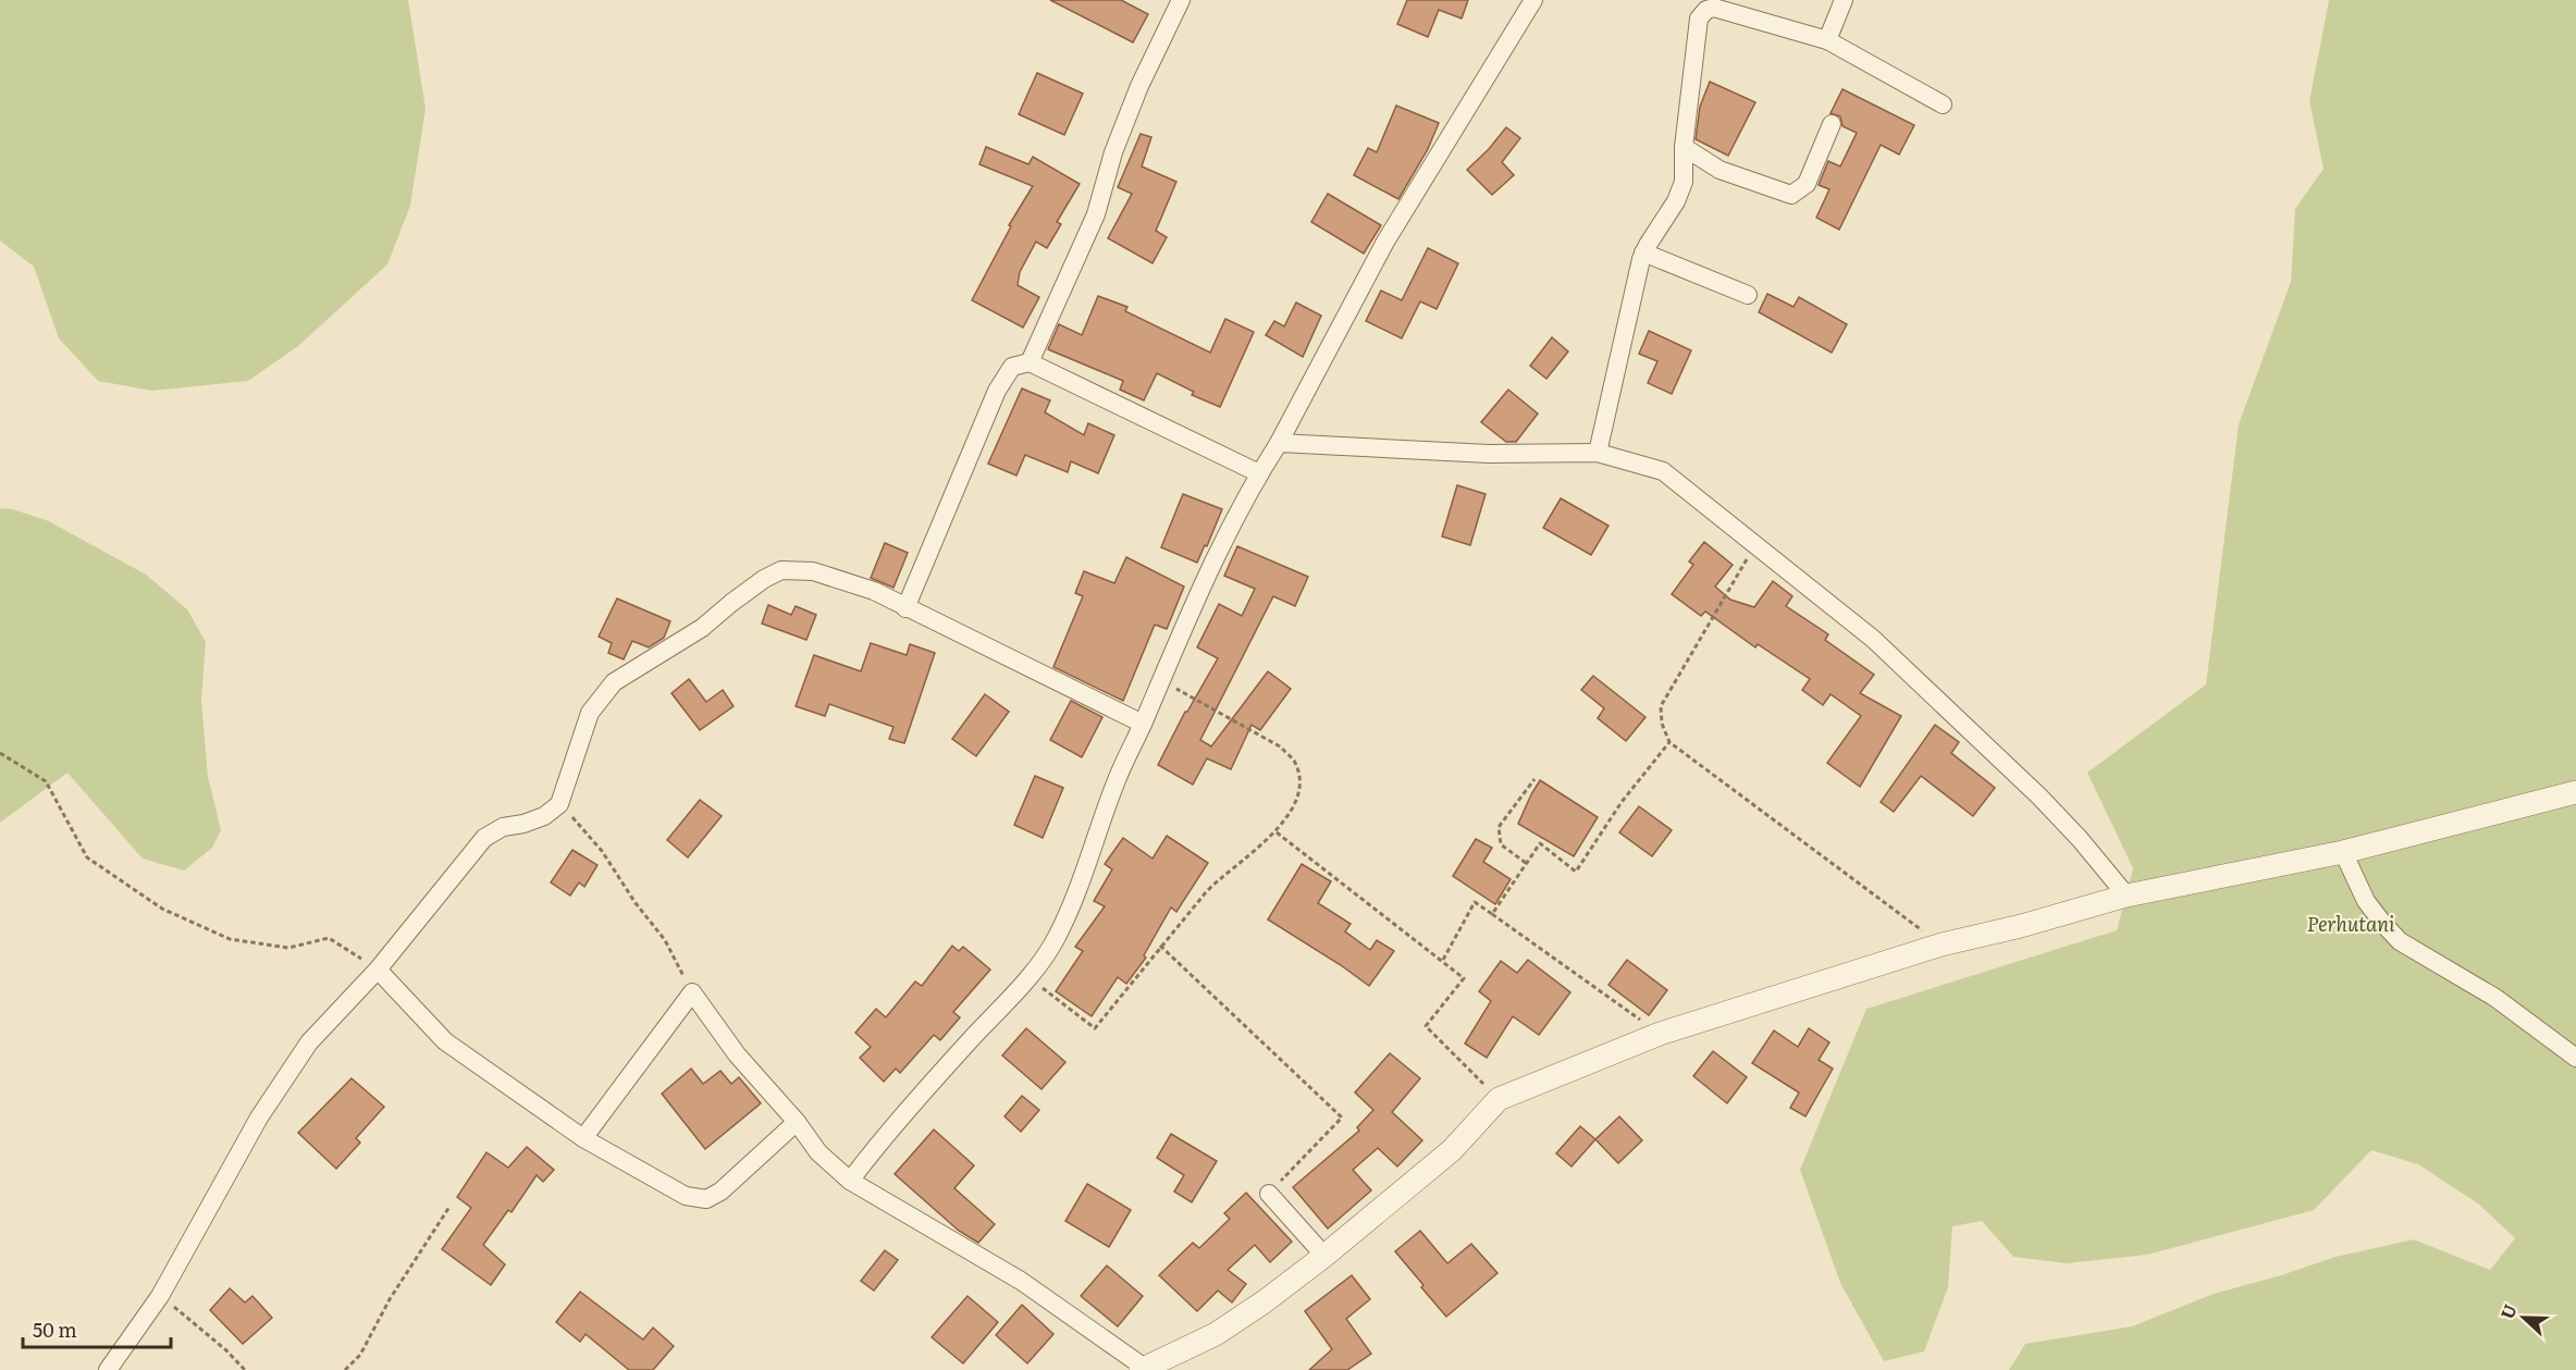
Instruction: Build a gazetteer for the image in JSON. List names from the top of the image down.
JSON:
{
  "parks": ["Perhutani"],
  "scale_bar": "50 m",
  "north": "left"
}
